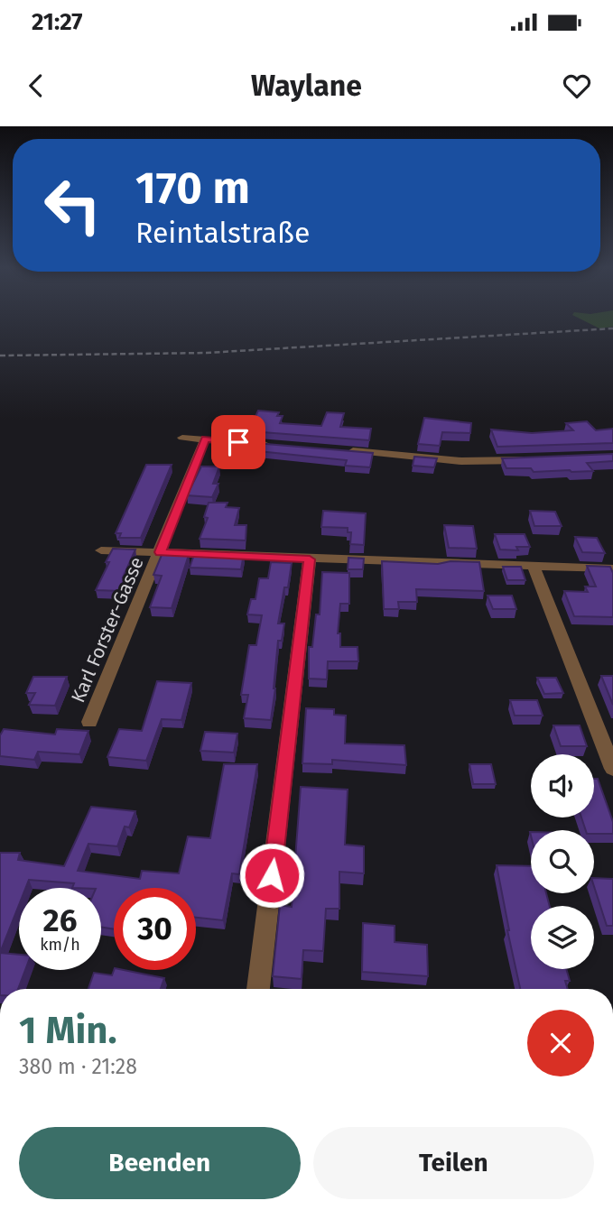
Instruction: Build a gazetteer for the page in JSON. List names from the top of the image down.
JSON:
{
  "streets": {
    "street": ["Karl Forster-Gasse"]
  },
  "page": {
    "status": "21:27",
    "header": "Waylane",
    "turn": ["170 m", "Reintalstraße"],
    "speed": "26 km/h",
    "limit": "30",
    "heading": ["1 Min.", "380 m · 21:28"],
    "buttons": ["Beenden", "Teilen"]
  }
}
